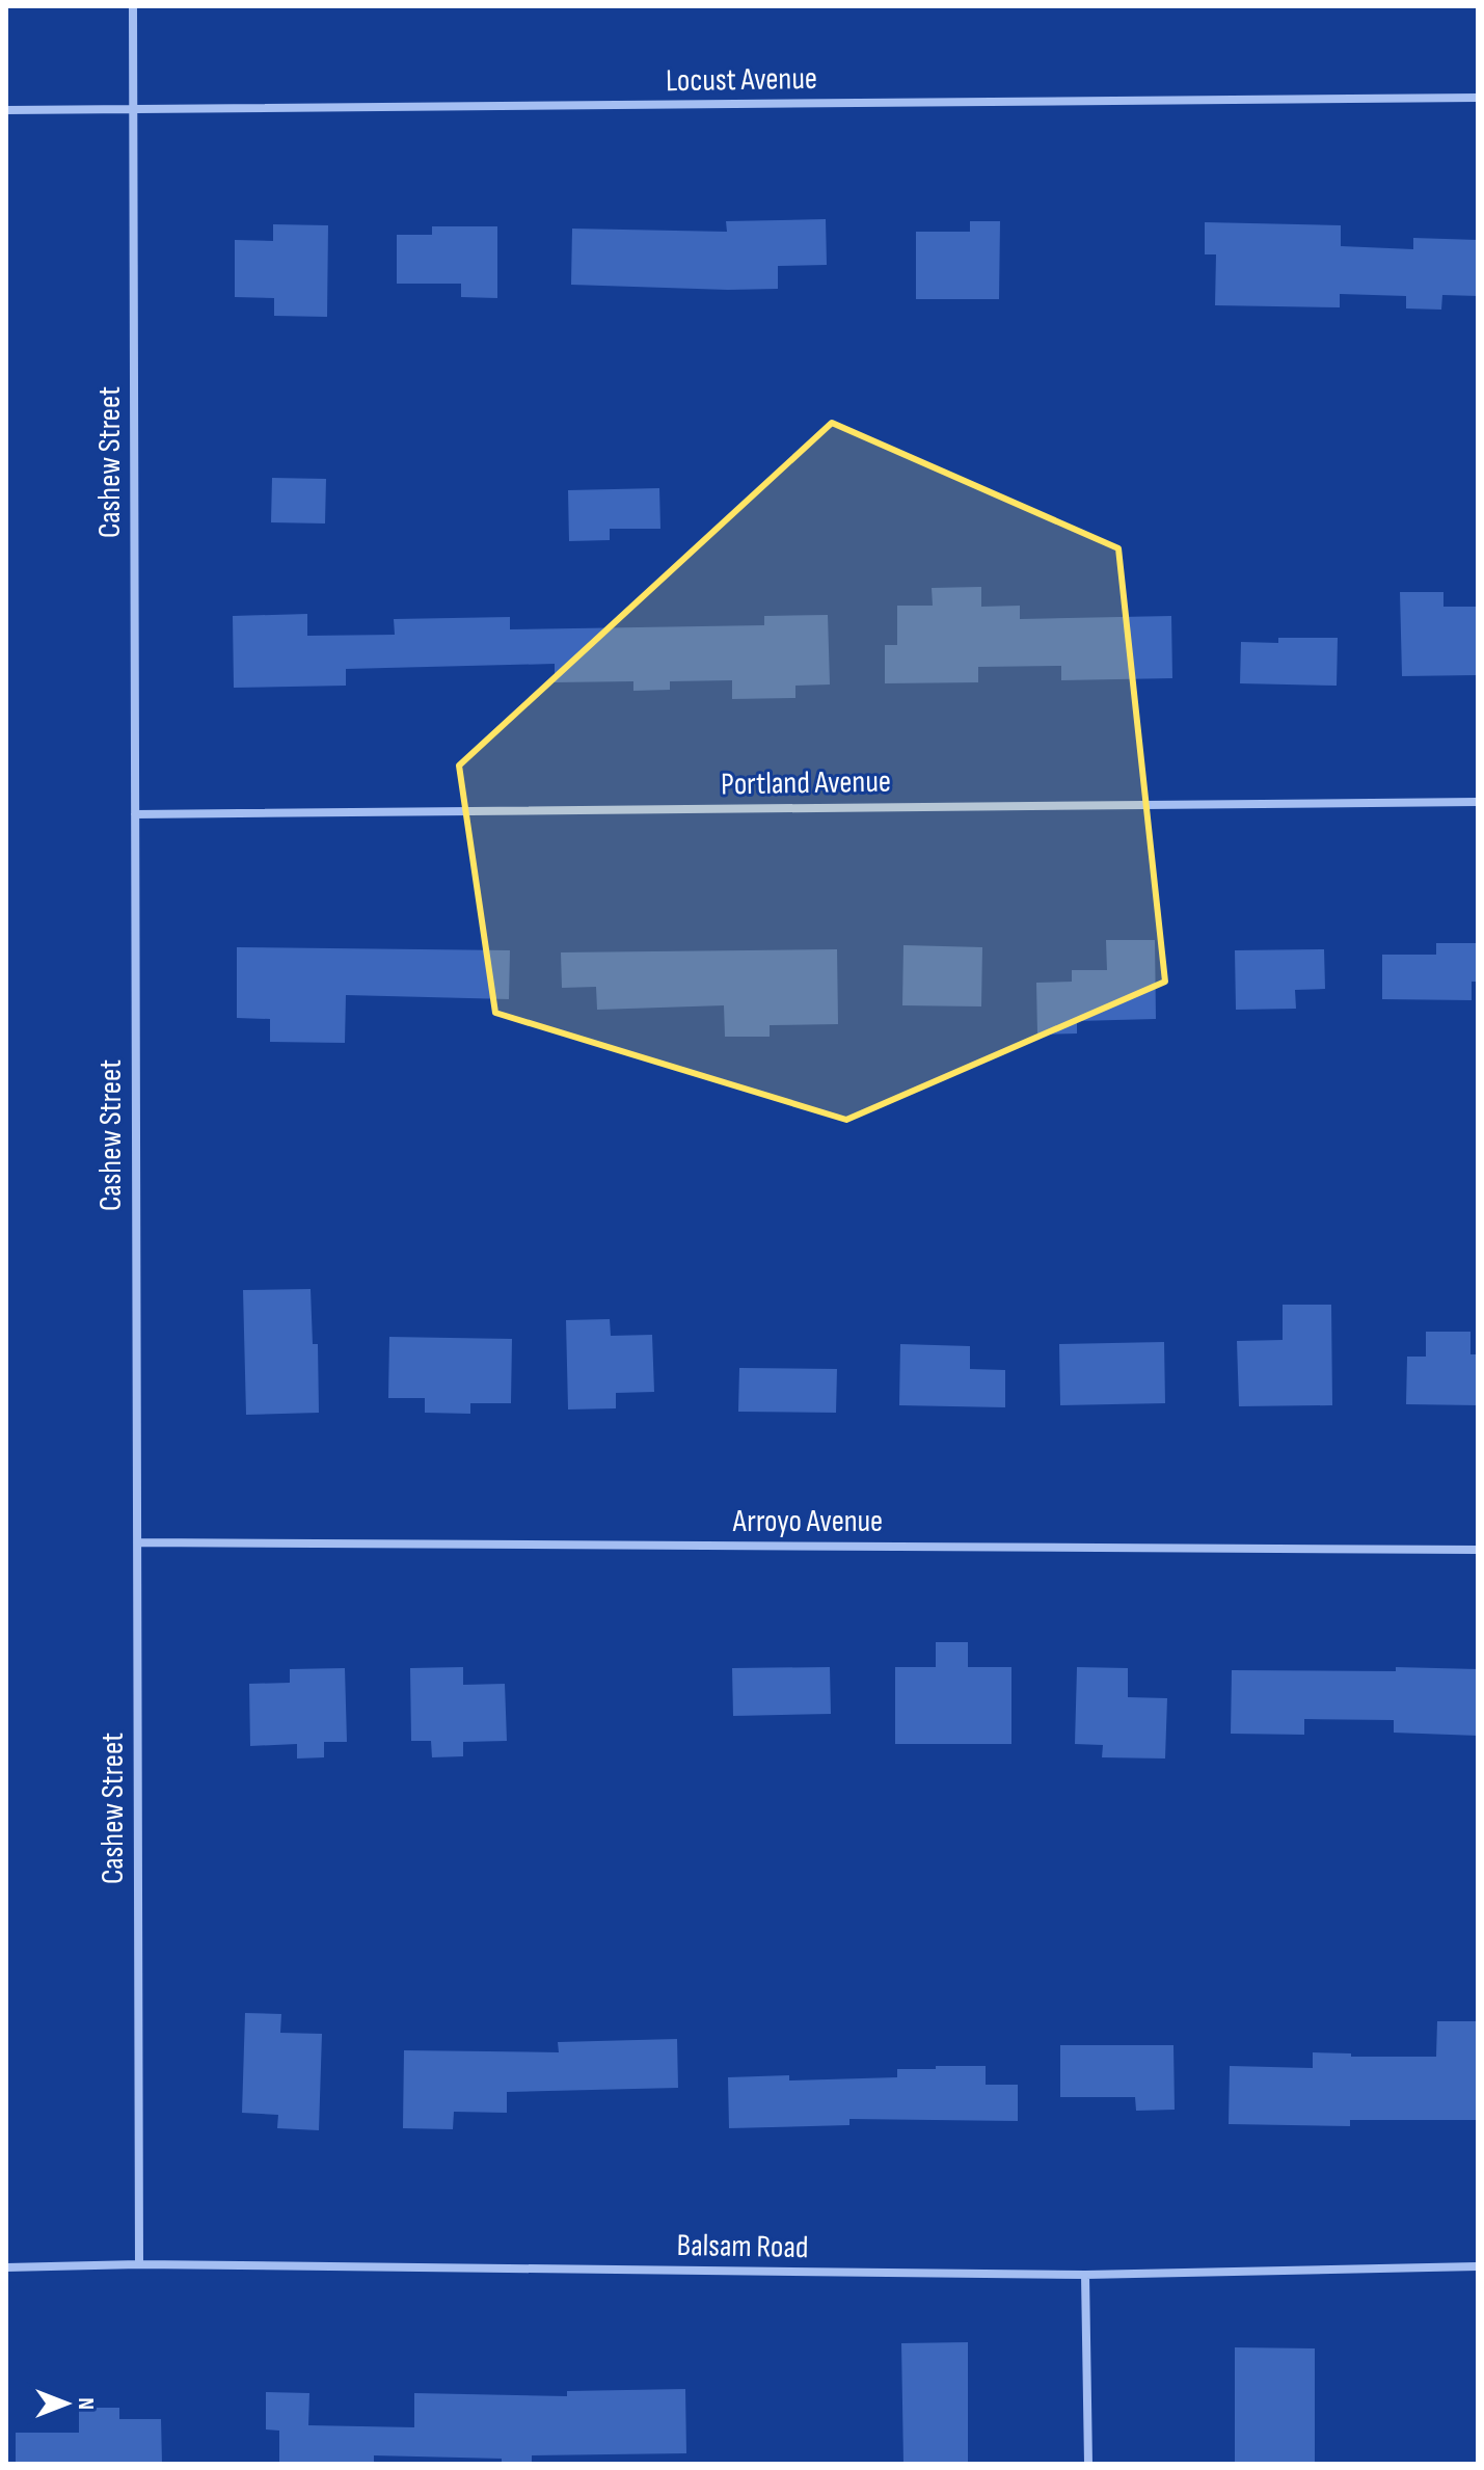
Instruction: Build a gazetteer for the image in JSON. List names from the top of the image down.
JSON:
{
  "streets": {
    "street": [
      "Locust Avenue",
      "Cashew Street",
      "Portland Avenue",
      "Arroyo Avenue",
      "Balsam Road"
    ]
  },
  "crossings": [
    ["Locust Avenue", "Cashew Street"],
    ["Cashew Street", "Portland Avenue"],
    ["Cashew Street", "Arroyo Avenue"],
    ["Cashew Street", "Balsam Road"]
  ],
  "north": "right"
}
